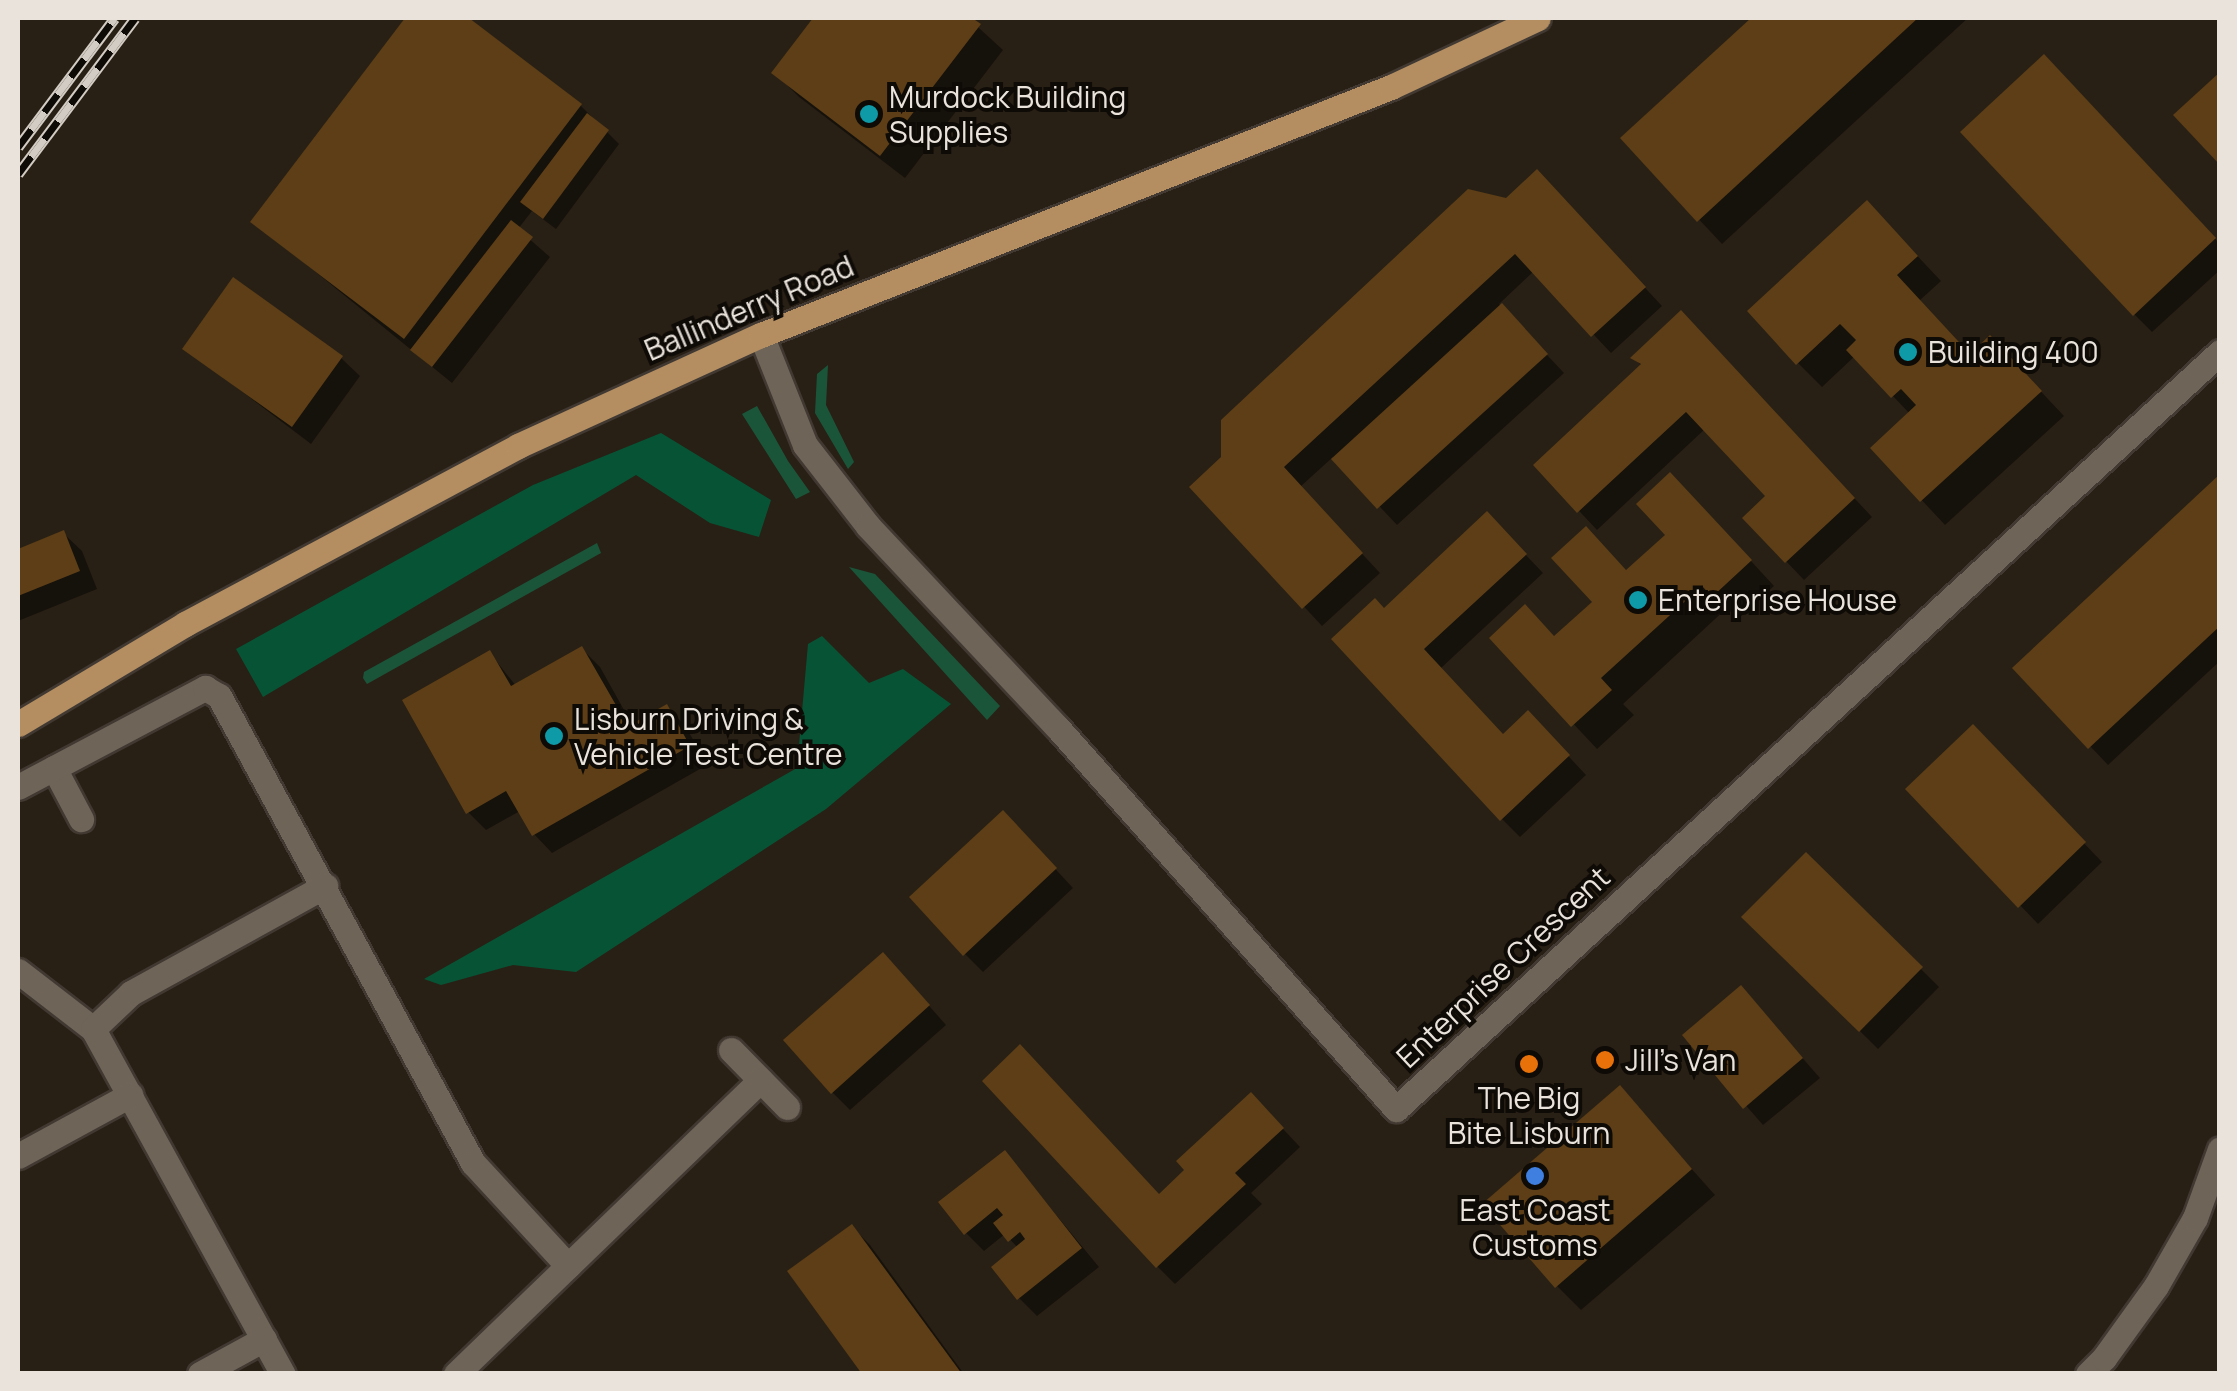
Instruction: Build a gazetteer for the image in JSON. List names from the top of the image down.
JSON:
{
  "streets": {
    "main road": ["Ballinderry Road"],
    "street": ["Enterprise Crescent"]
  },
  "crossings": [
    ["Ballinderry Road", "Enterprise Crescent"]
  ],
  "places": [
    "Murdock Building Supplies",
    "Building 400",
    "Enterprise House",
    "Lisburn Driving & Vehicle Test Centre",
    "Jill's Van",
    "The Big Bite Lisburn",
    "East Coast Customs"
  ]
}
